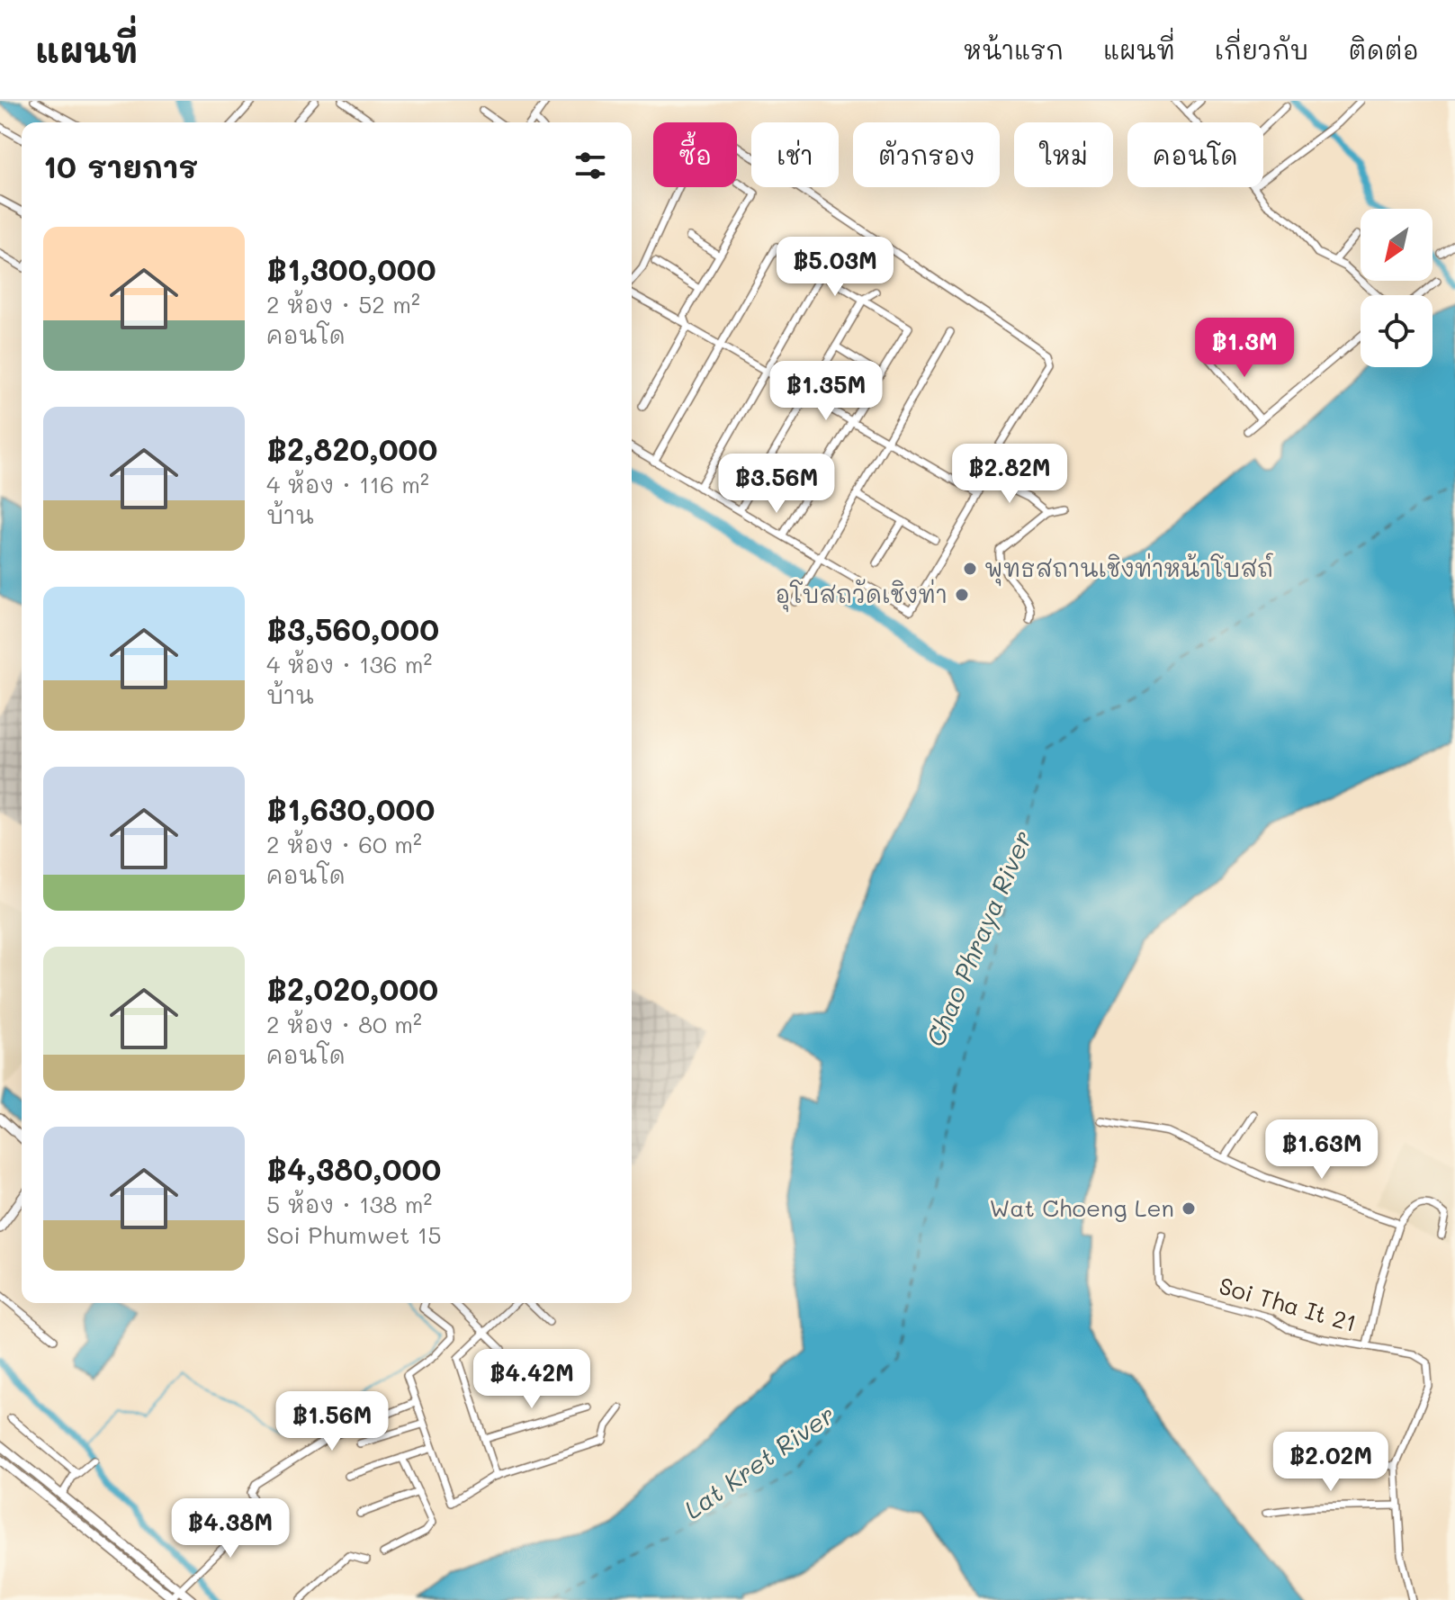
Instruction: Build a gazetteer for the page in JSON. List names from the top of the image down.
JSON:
{
  "streets": {
    "street": ["Soi Tha It 21"]
  },
  "water": ["Chao Phraya River", "Lat Kret River"],
  "places": ["พุทธสถานเชิงท่าหน้าโบสถ์", "อุโบสถวัดเชิงท่า", "Wat Choeng Len"],
  "north": "bottom left",
  "page": {
    "header": "แผนที่",
    "nav": [
      "หน้าแรก",
      "แผนที่",
      "เกี่ยวกับ",
      "ติดต่อ"
    ],
    "chip": [
      "ซื้อ",
      "เช่า",
      "ตัวกรอง",
      "ใหม่",
      "คอนโด"
    ],
    "heading": "10 รายการ",
    "list": [
      {
        "name": "฿1,300,000",
        "note": "2 ห้อง · 52 m² · คอนโด"
      },
      {
        "name": "฿2,820,000",
        "note": "4 ห้อง · 116 m² · บ้าน"
      },
      {
        "name": "฿3,560,000",
        "note": "4 ห้อง · 136 m² · บ้าน"
      },
      {
        "name": "฿1,630,000",
        "note": "2 ห้อง · 60 m² · คอนโด"
      },
      {
        "name": "฿2,020,000",
        "note": "2 ห้อง · 80 m² · คอนโด"
      },
      {
        "name": "฿4,380,000",
        "note": "5 ห้อง · 138 m² · Soi Phumwet 15"
      }
    ],
    "price": [
      "฿5.03M",
      "฿1.3M",
      "฿1.35M",
      "฿2.82M",
      "฿3.56M",
      "฿1.63M",
      "฿4.42M",
      "฿1.56M",
      "฿2.02M",
      "฿4.38M"
    ]
  }
}
